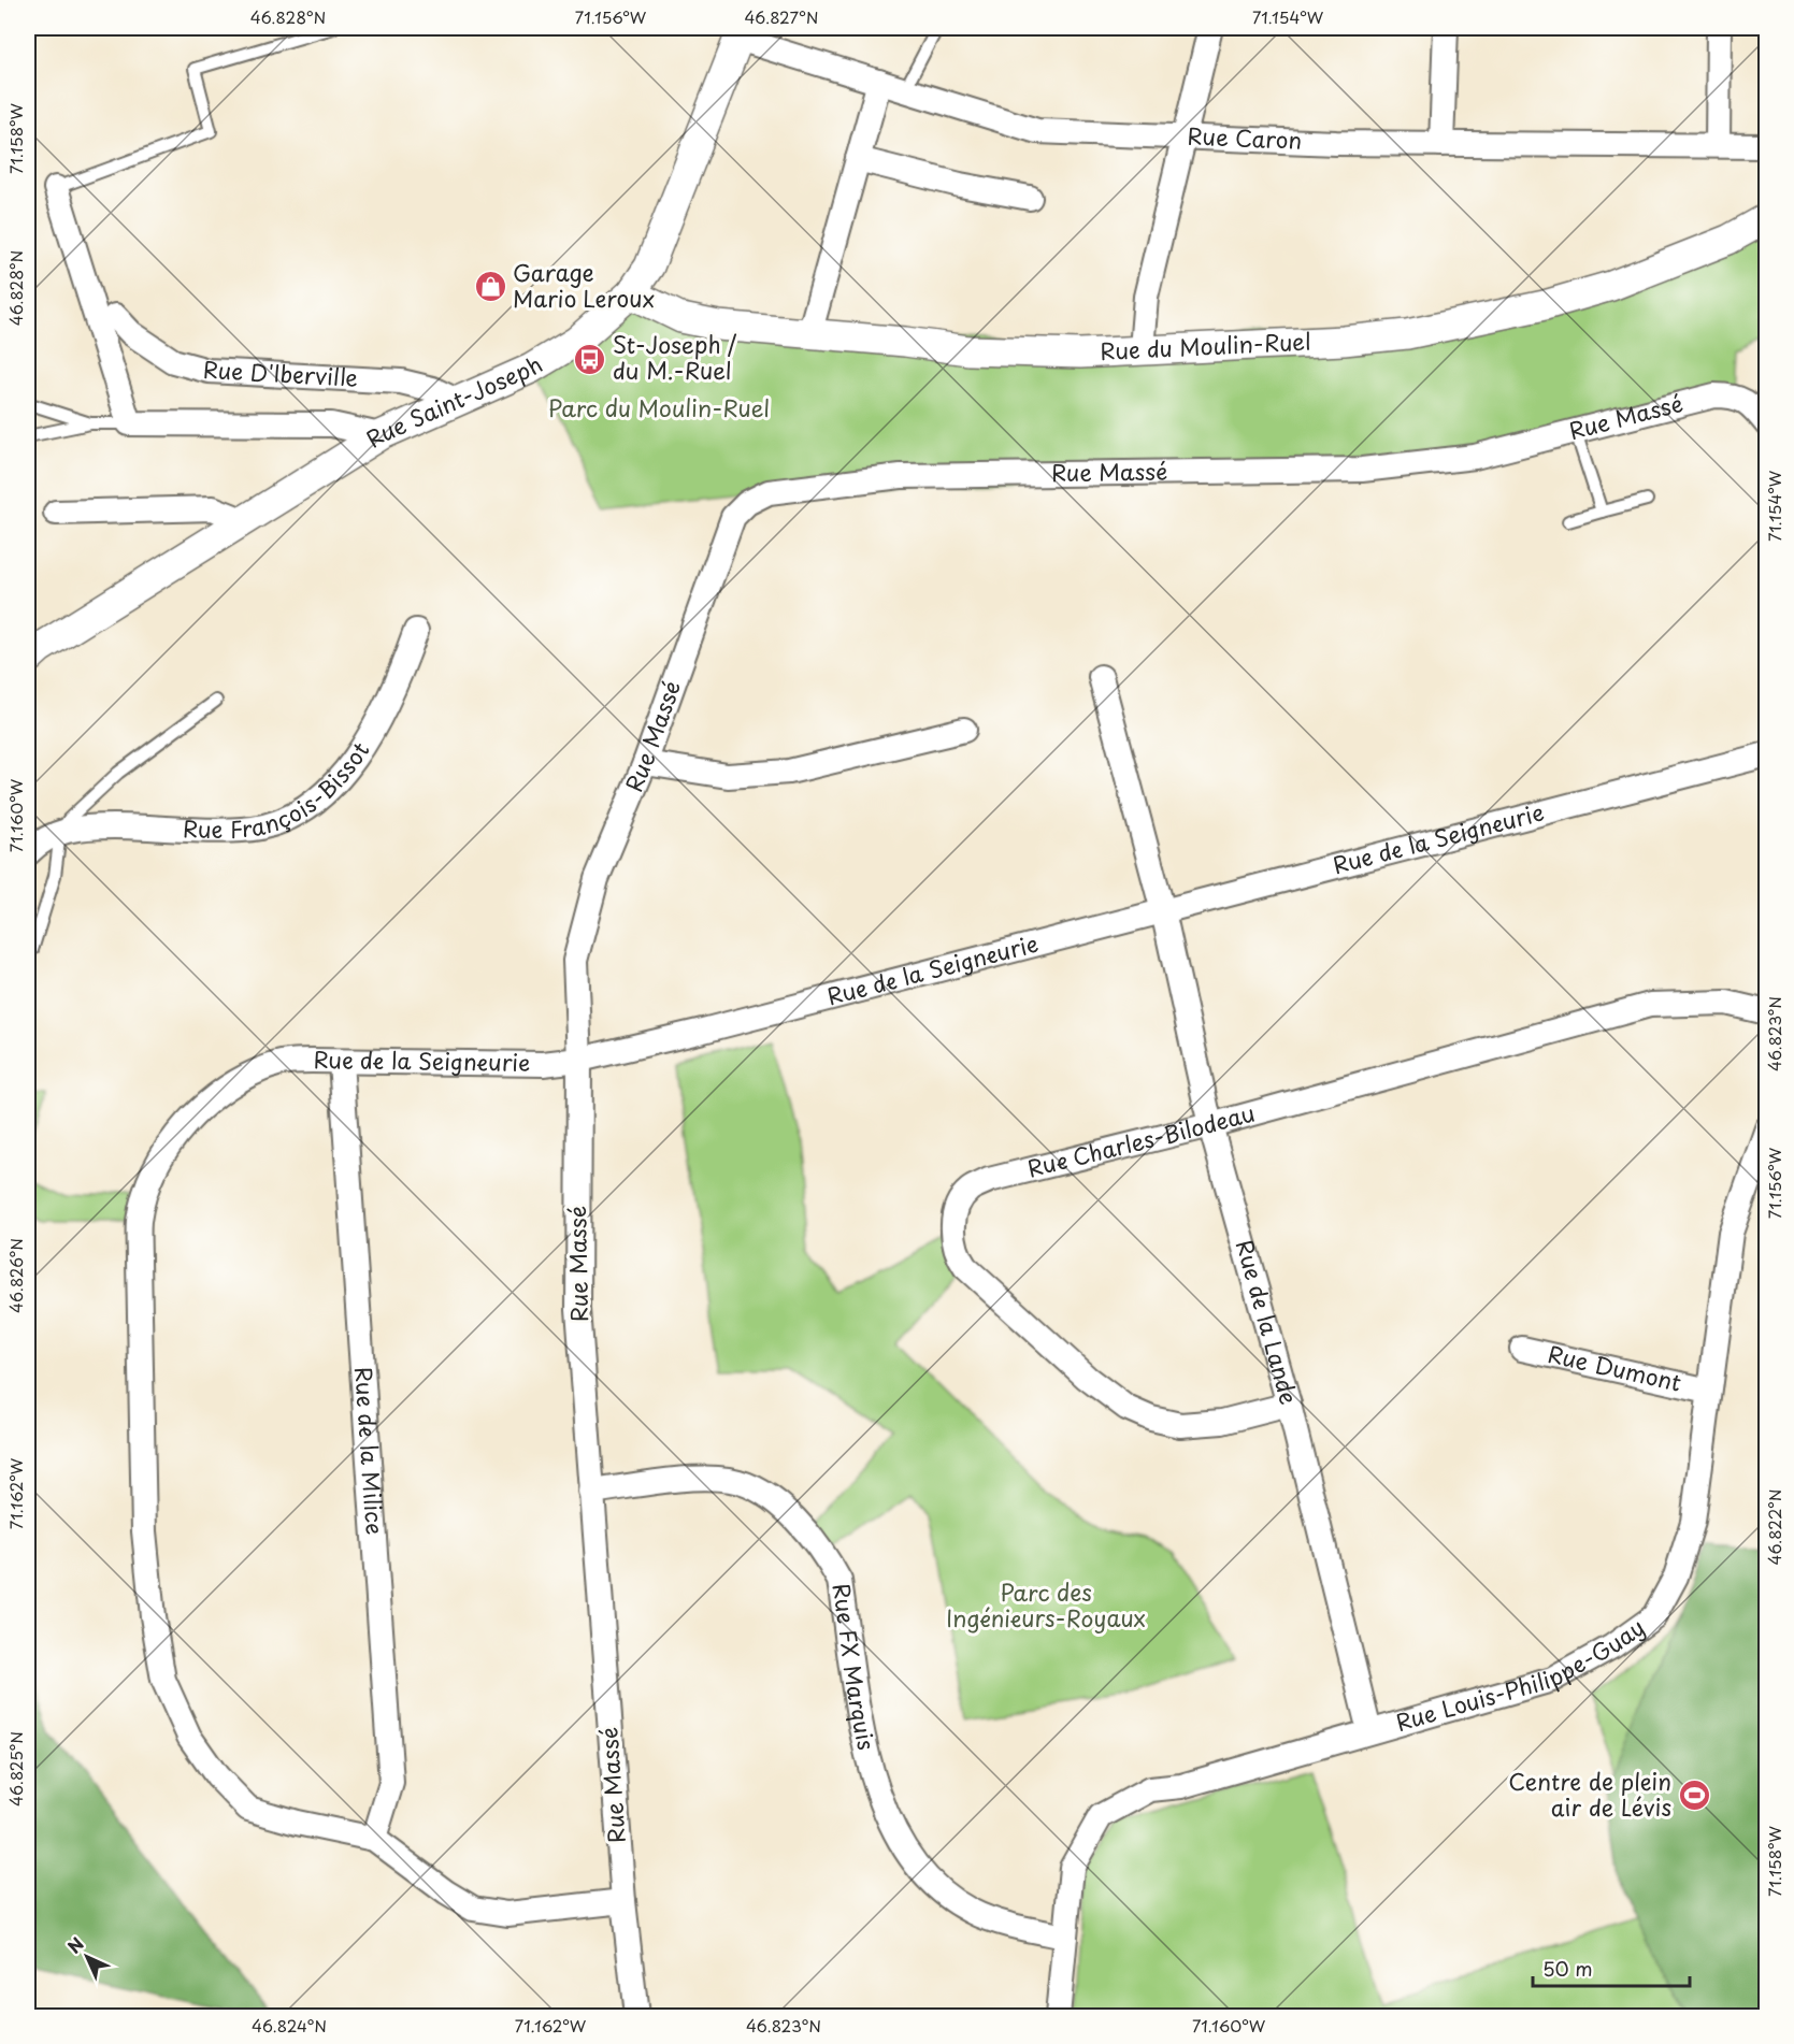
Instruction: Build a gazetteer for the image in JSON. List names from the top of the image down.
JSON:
{
  "streets": {
    "street": [
      "Rue Caron",
      "Rue du Moulin-Ruel",
      "Rue D'Iberville",
      "Rue Saint-Joseph",
      "Rue Massé",
      "Rue François-Bissot",
      "Rue de la Seigneurie",
      "Rue Charles-Bilodeau",
      "Rue de la Lande",
      "Rue Dumont",
      "Rue de la Milice",
      "Rue FX Marquis",
      "Rue Louis-Philippe-Guay"
    ]
  },
  "crossings": [
    ["Rue Caron", "Rue Saint-Joseph"],
    ["Rue du Moulin-Ruel", "Rue Saint-Joseph"],
    ["Rue D'Iberville", "Rue Saint-Joseph"],
    ["Rue Massé", "Rue de la Seigneurie"],
    ["Rue Massé", "Rue FX Marquis"],
    ["Rue de la Seigneurie", "Rue de la Lande"],
    ["Rue de la Seigneurie", "Rue de la Milice"],
    ["Rue Charles-Bilodeau", "Rue de la Lande"],
    ["Rue de la Lande", "Rue Louis-Philippe-Guay"],
    ["Rue Dumont", "Rue Louis-Philippe-Guay"],
    ["Rue FX Marquis", "Rue Louis-Philippe-Guay"]
  ],
  "parks": ["Parc du Moulin-Ruel", "Parc des Ingénieurs-Royaux"],
  "places": {
    "shop": ["Garage Mario Leroux"],
    "bus stop": ["St-Joseph / du M.-Ruel"],
    "sports": ["Centre de plein air de Lévis"]
  },
  "scale_bar": "50 m",
  "north": "top left",
  "coordinates": [
    "46.828°N",
    "71.156°W",
    "46.827°N",
    "71.154°W",
    "71.158°W",
    "71.160°W",
    "46.823°N",
    "46.826°N",
    "71.162°W",
    "46.822°N",
    "46.825°N",
    "46.824°N"
  ]
}
